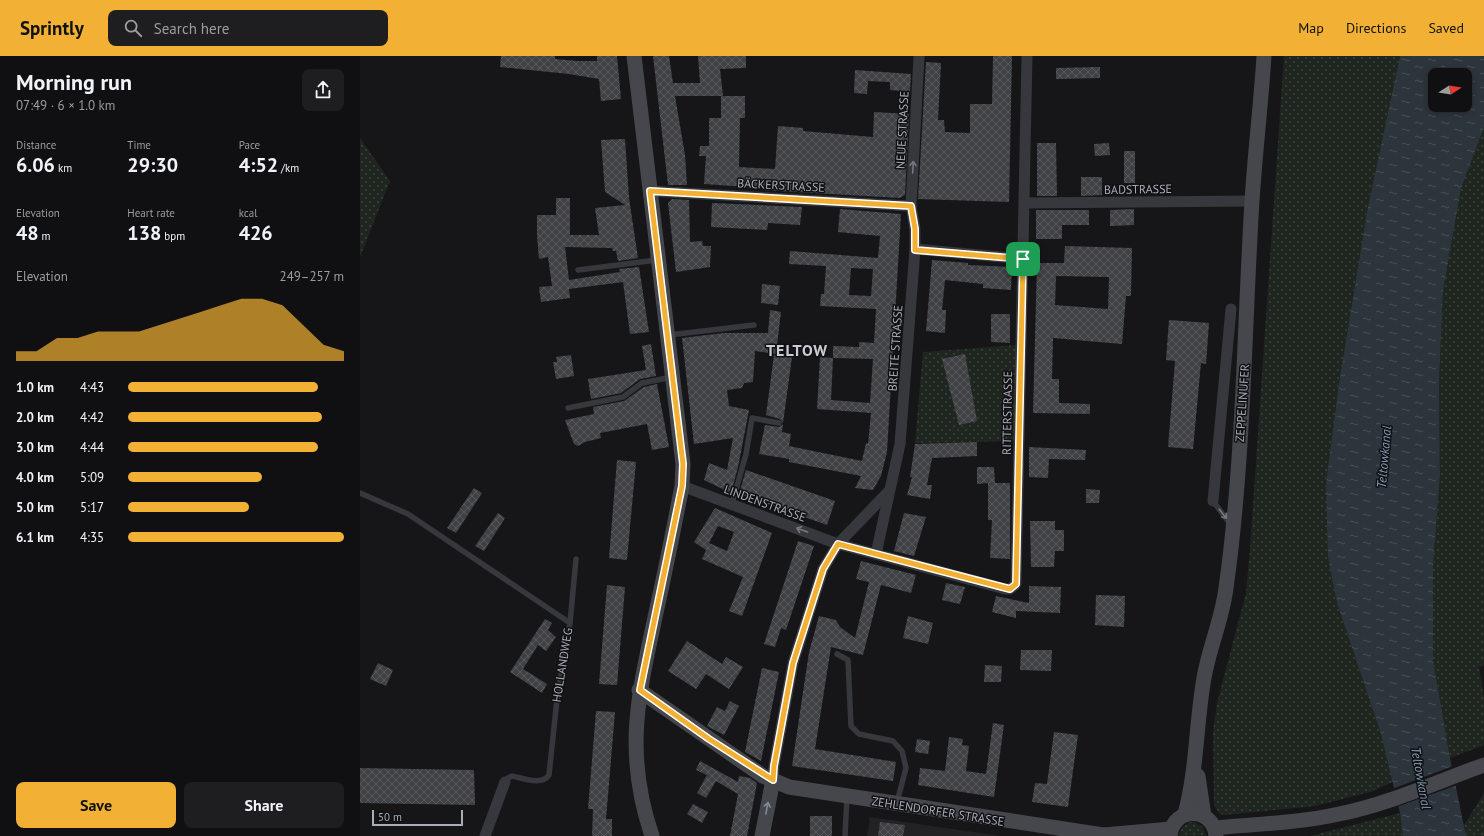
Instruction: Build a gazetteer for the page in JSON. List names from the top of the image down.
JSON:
{
  "streets": {
    "street": [
      "NEUE STRASSE",
      "BÄCKERSTRASSE",
      "BADSTRASSE",
      "BREITE STRASSE",
      "ZEPPELINUFER",
      "RITTERSTRASSE",
      "LINDENSTRASSE",
      "HOLLANDWEG",
      "ZEHLENDORFER STRASSE"
    ]
  },
  "crossings": [
    ["NEUE STRASSE", "BÄCKERSTRASSE"],
    ["NEUE STRASSE", "BREITE STRASSE"],
    ["BÄCKERSTRASSE", "BREITE STRASSE"],
    ["BADSTRASSE", "ZEPPELINUFER"],
    ["BADSTRASSE", "RITTERSTRASSE"],
    ["BREITE STRASSE", "RITTERSTRASSE"],
    ["RITTERSTRASSE", "LINDENSTRASSE"]
  ],
  "one_way": ["NEUE STRASSE", "LINDENSTRASSE"],
  "districts": ["TELTOW"],
  "water": ["Teltowkanal"],
  "scale_bar": "50 m",
  "north": "right",
  "page": {
    "header": "Sprintly",
    "search": "Search here",
    "nav": ["Map", "Directions", "Saved"],
    "heading": ["Morning run", "07:49 · 6 × 1.0 km"],
    "stats": [
      ["Distance", "6.06 km"],
      ["Time", "29:30"],
      ["Pace", "4:52 /km"],
      ["Elevation", "48 m"],
      ["Heart rate", "138 bpm"],
      ["kcal", "426"]
    ],
    "chart": ["Elevation", "249–257 m"],
    "list": [
      {
        "name": "1.0 km",
        "note": "4:43"
      },
      {
        "name": "2.0 km",
        "note": "4:42"
      },
      {
        "name": "3.0 km",
        "note": "4:44"
      },
      {
        "name": "4.0 km",
        "note": "5:09"
      },
      {
        "name": "5.0 km",
        "note": "5:17"
      },
      {
        "name": "6.1 km",
        "note": "4:35"
      }
    ],
    "buttons": ["Save", "Share"],
    "scale": "50 m"
  }
}
